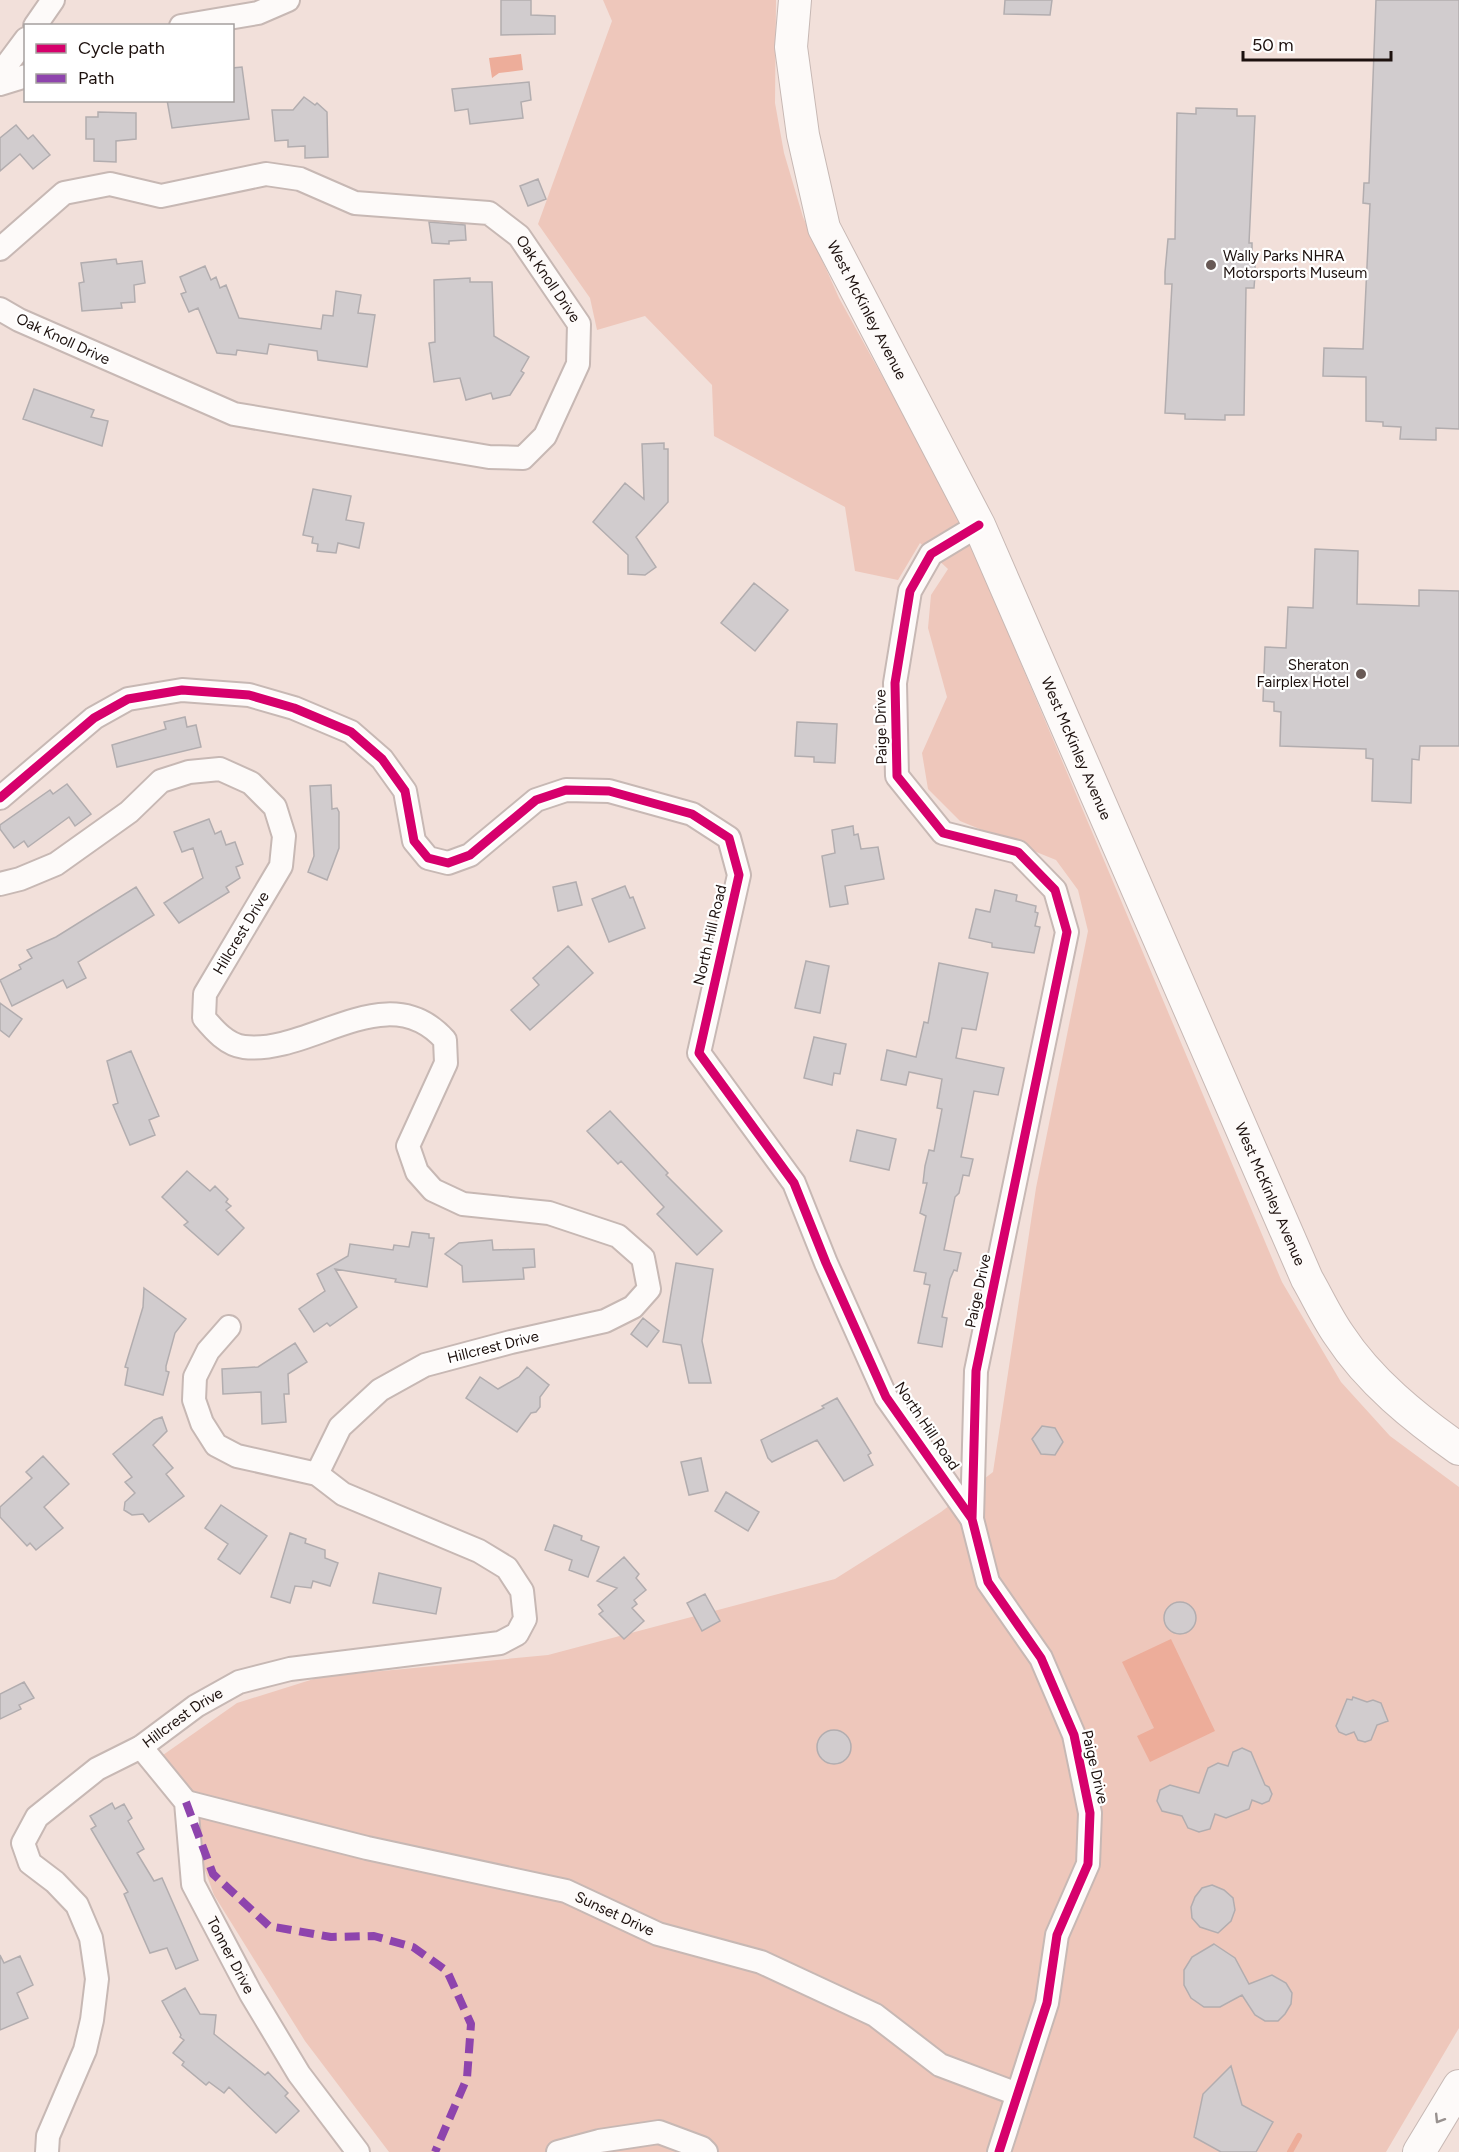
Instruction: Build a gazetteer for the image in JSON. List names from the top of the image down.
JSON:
{
  "streets": {
    "main road": ["West McKinley Avenue"],
    "street": [
      "Oak Knoll Drive",
      "Paige Drive",
      "Hillcrest Drive",
      "North Hill Road",
      "Sunset Drive",
      "Tonner Drive"
    ]
  },
  "crossings": [
    ["West McKinley Avenue", "Paige Drive"],
    ["Paige Drive", "North Hill Road"],
    ["Paige Drive", "Sunset Drive"],
    ["Sunset Drive", "Tonner Drive"]
  ],
  "places": ["Wally Parks NHRA Motorsports Museum", "Sheraton Fairplex Hotel"],
  "legend": ["Cycle path", "Path"],
  "scale_bar": "50 m"
}
